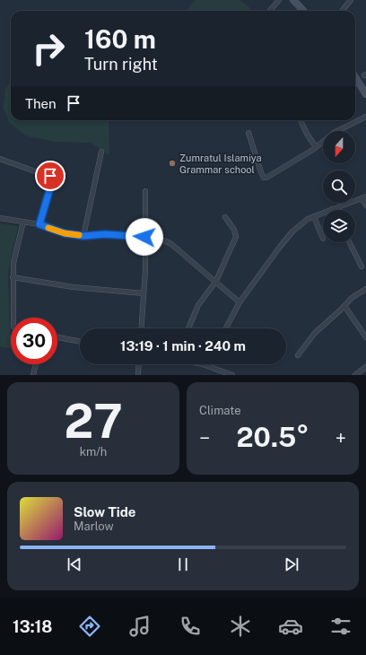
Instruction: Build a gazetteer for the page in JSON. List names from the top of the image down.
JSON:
{
  "places": ["Zumratul Islamiya Grammar school"],
  "north": "bottom",
  "page": {
    "turn": ["160 m", "Turn right"],
    "then": "Then",
    "limit": "30",
    "trip": "13:19 · 1 min · 240 m",
    "tile": [
      ["27", "km/h"],
      "Climate"
    ],
    "heat": ["−", "20.5°", "+"],
    "song": ["Slow Tide", "Marlow"],
    "tabs": "13:18"
  }
}
